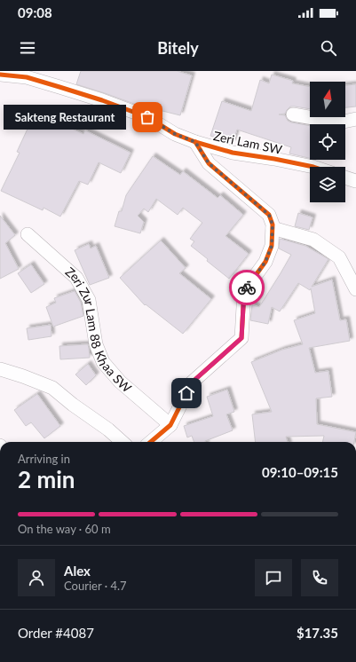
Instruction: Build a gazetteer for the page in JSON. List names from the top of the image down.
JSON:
{
  "streets": {
    "street": ["Zeri Lam SW", "Zeri Zur Lam 88 Khaa SW"]
  },
  "places": ["Sakteng Restaurant"],
  "north": "top",
  "page": {
    "status": "09:08",
    "header": "Bitely",
    "bubble": "Sakteng Restaurant",
    "heading": ["2 min", "Arriving in", "09:10–09:15"],
    "panel": [
      "Alex",
      "Courier · 4.7",
      "Order #4087",
      "$17.35"
    ],
    "bar": "On the way · 60 m"
  }
}
